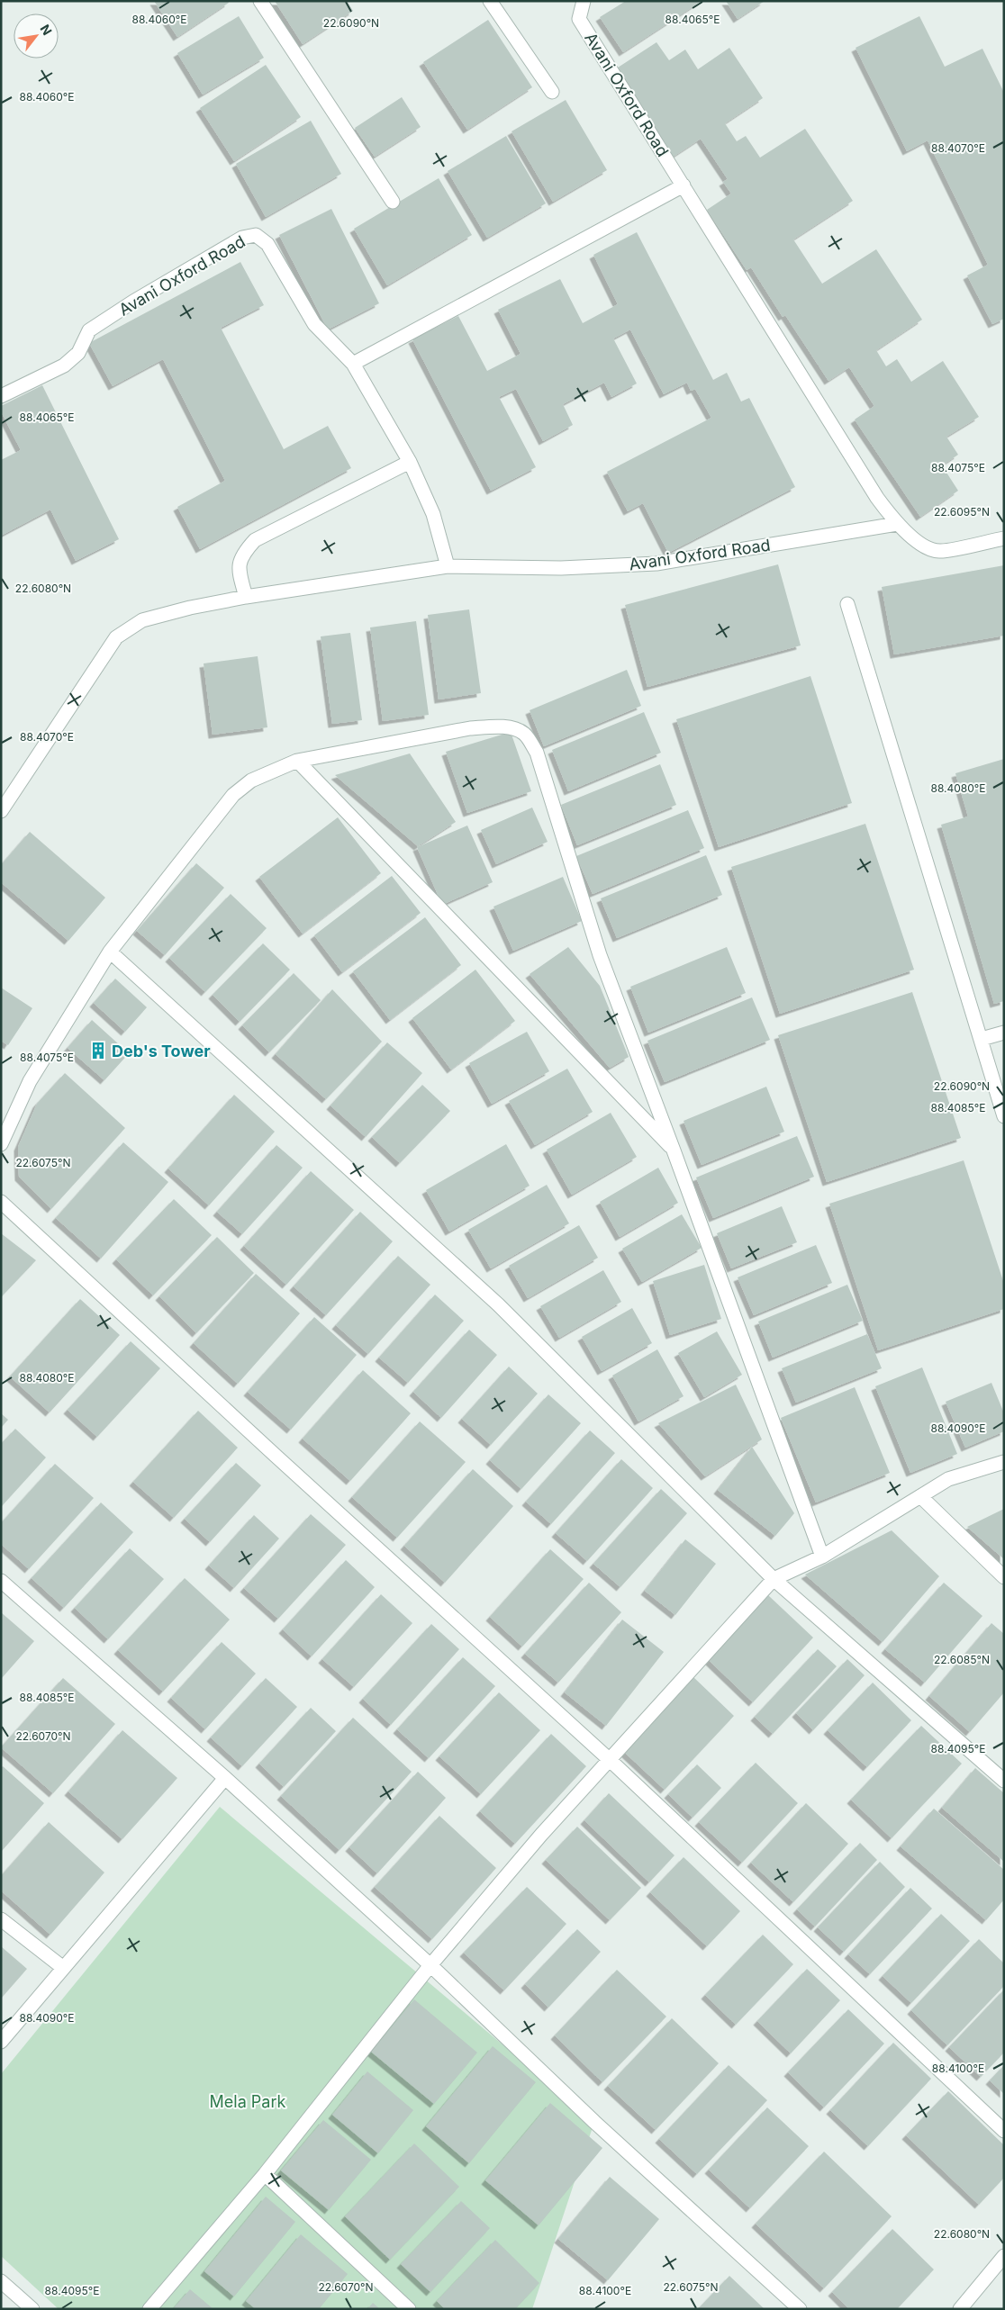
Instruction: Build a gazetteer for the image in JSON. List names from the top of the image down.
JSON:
{
  "streets": {
    "street": ["Avani Oxford Road"]
  },
  "parks": ["Mela Park"],
  "places": {
    "building": ["Deb's Tower"]
  },
  "north": "top right",
  "coordinates": [
    "88.4060°E",
    "88.4065°E",
    "22.6090°N",
    "88.4070°E",
    "88.4075°E",
    "22.6095°N",
    "22.6080°N",
    "88.4080°E",
    "88.4085°E",
    "22.6075°N",
    "88.4090°E",
    "22.6085°N",
    "22.6070°N",
    "88.4095°E",
    "88.4100°E"
  ]
}
